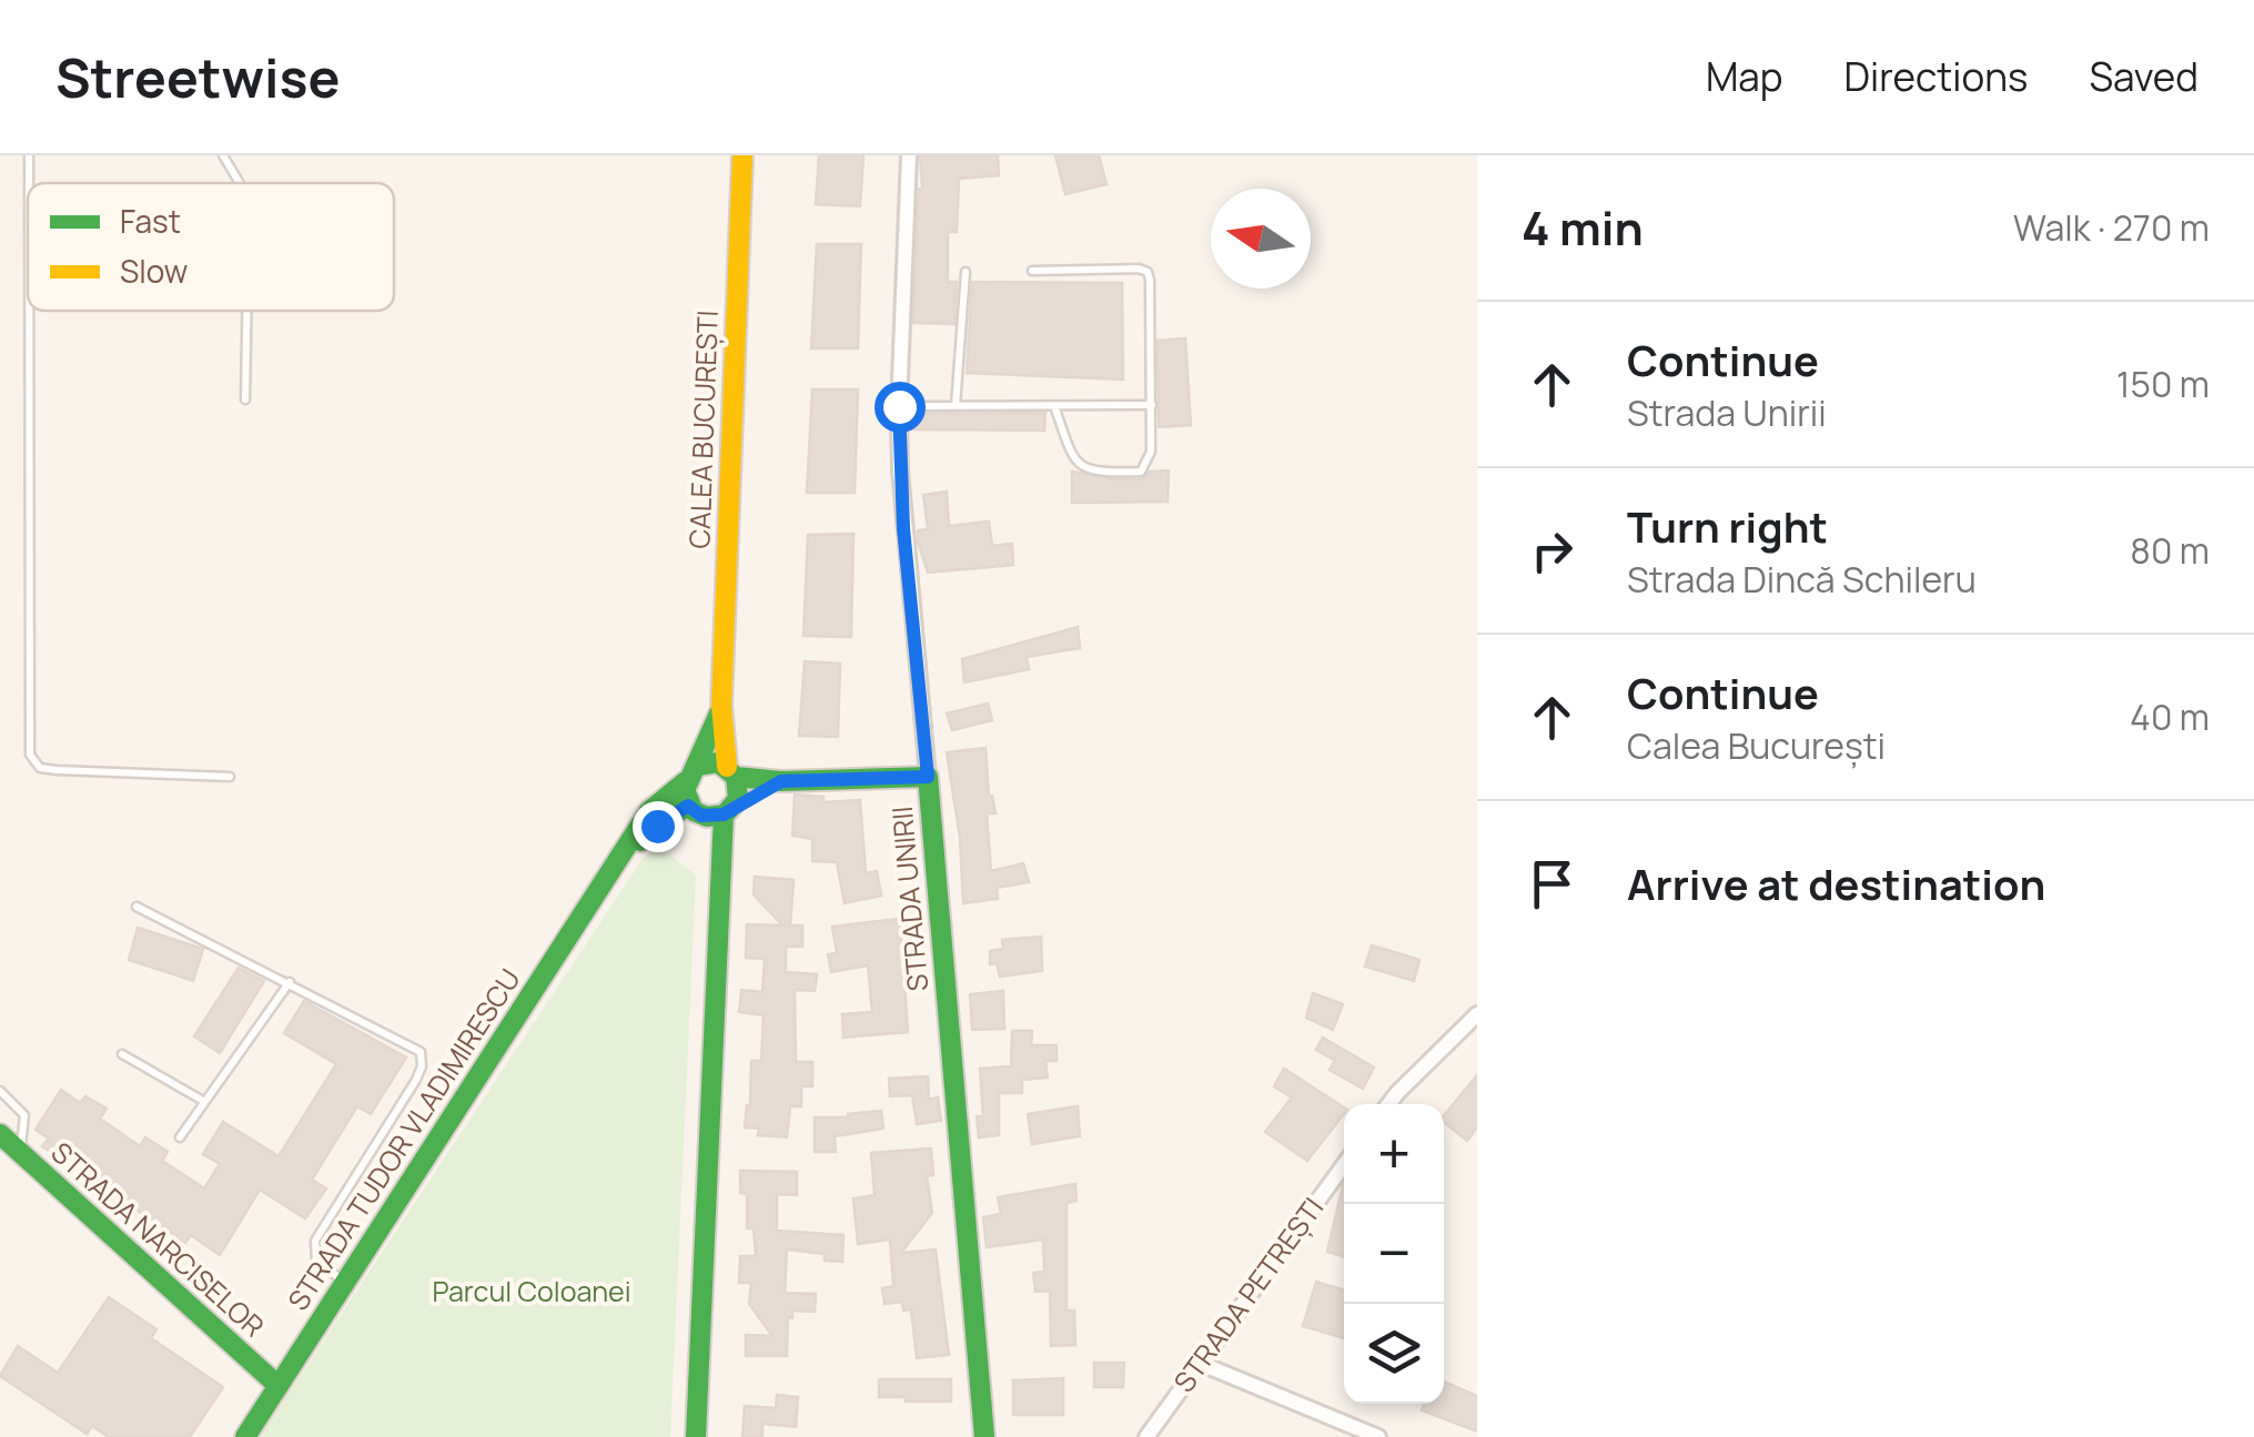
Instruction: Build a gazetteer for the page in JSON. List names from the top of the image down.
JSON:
{
  "streets": {
    "main road": [
      "CALEA BUCUREȘTI",
      "STRADA UNIRII",
      "STRADA TUDOR VLADIMIRESCU",
      "STRADA NARCISELOR"
    ],
    "street": ["STRADA PETREȘTI"]
  },
  "crossings": [
    ["CALEA BUCUREȘTI", "STRADA TUDOR VLADIMIRESCU"],
    ["STRADA TUDOR VLADIMIRESCU", "STRADA NARCISELOR"]
  ],
  "parks": ["Parcul Coloanei"],
  "legend": ["Fast", "Slow"],
  "north": "left",
  "page": {
    "header": "Streetwise",
    "nav": ["Map", "Directions", "Saved"],
    "heading": ["4 min", "Walk · 270 m"],
    "list": [
      ["Continue", "Strada Unirii", "150 m"],
      ["Turn right", "Strada Dincă Schileru", "80 m"],
      ["Continue", "Calea București", "40 m"],
      "Arrive at destination"
    ],
    "map_buttons": ["+", "−"]
  }
}
